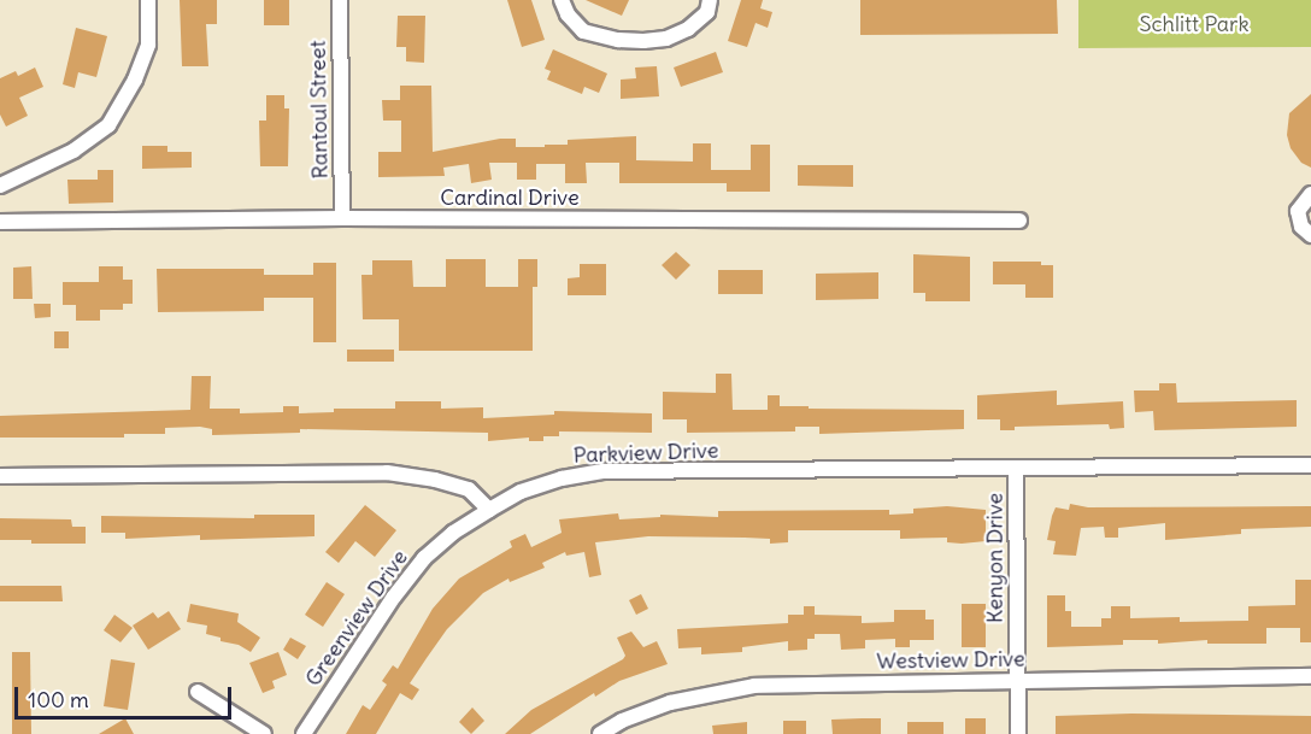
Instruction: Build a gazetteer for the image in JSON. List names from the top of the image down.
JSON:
{
  "streets": {
    "street": [
      "Rantoul Street",
      "Cardinal Drive",
      "Parkview Drive",
      "Kenyon Drive",
      "Greenview Drive",
      "Westview Drive"
    ]
  },
  "crossings": [
    ["Rantoul Street", "Cardinal Drive"],
    ["Parkview Drive", "Kenyon Drive"],
    ["Parkview Drive", "Greenview Drive"],
    ["Kenyon Drive", "Westview Drive"]
  ],
  "parks": ["Schlitt Park"],
  "scale_bar": "100 m"
}
